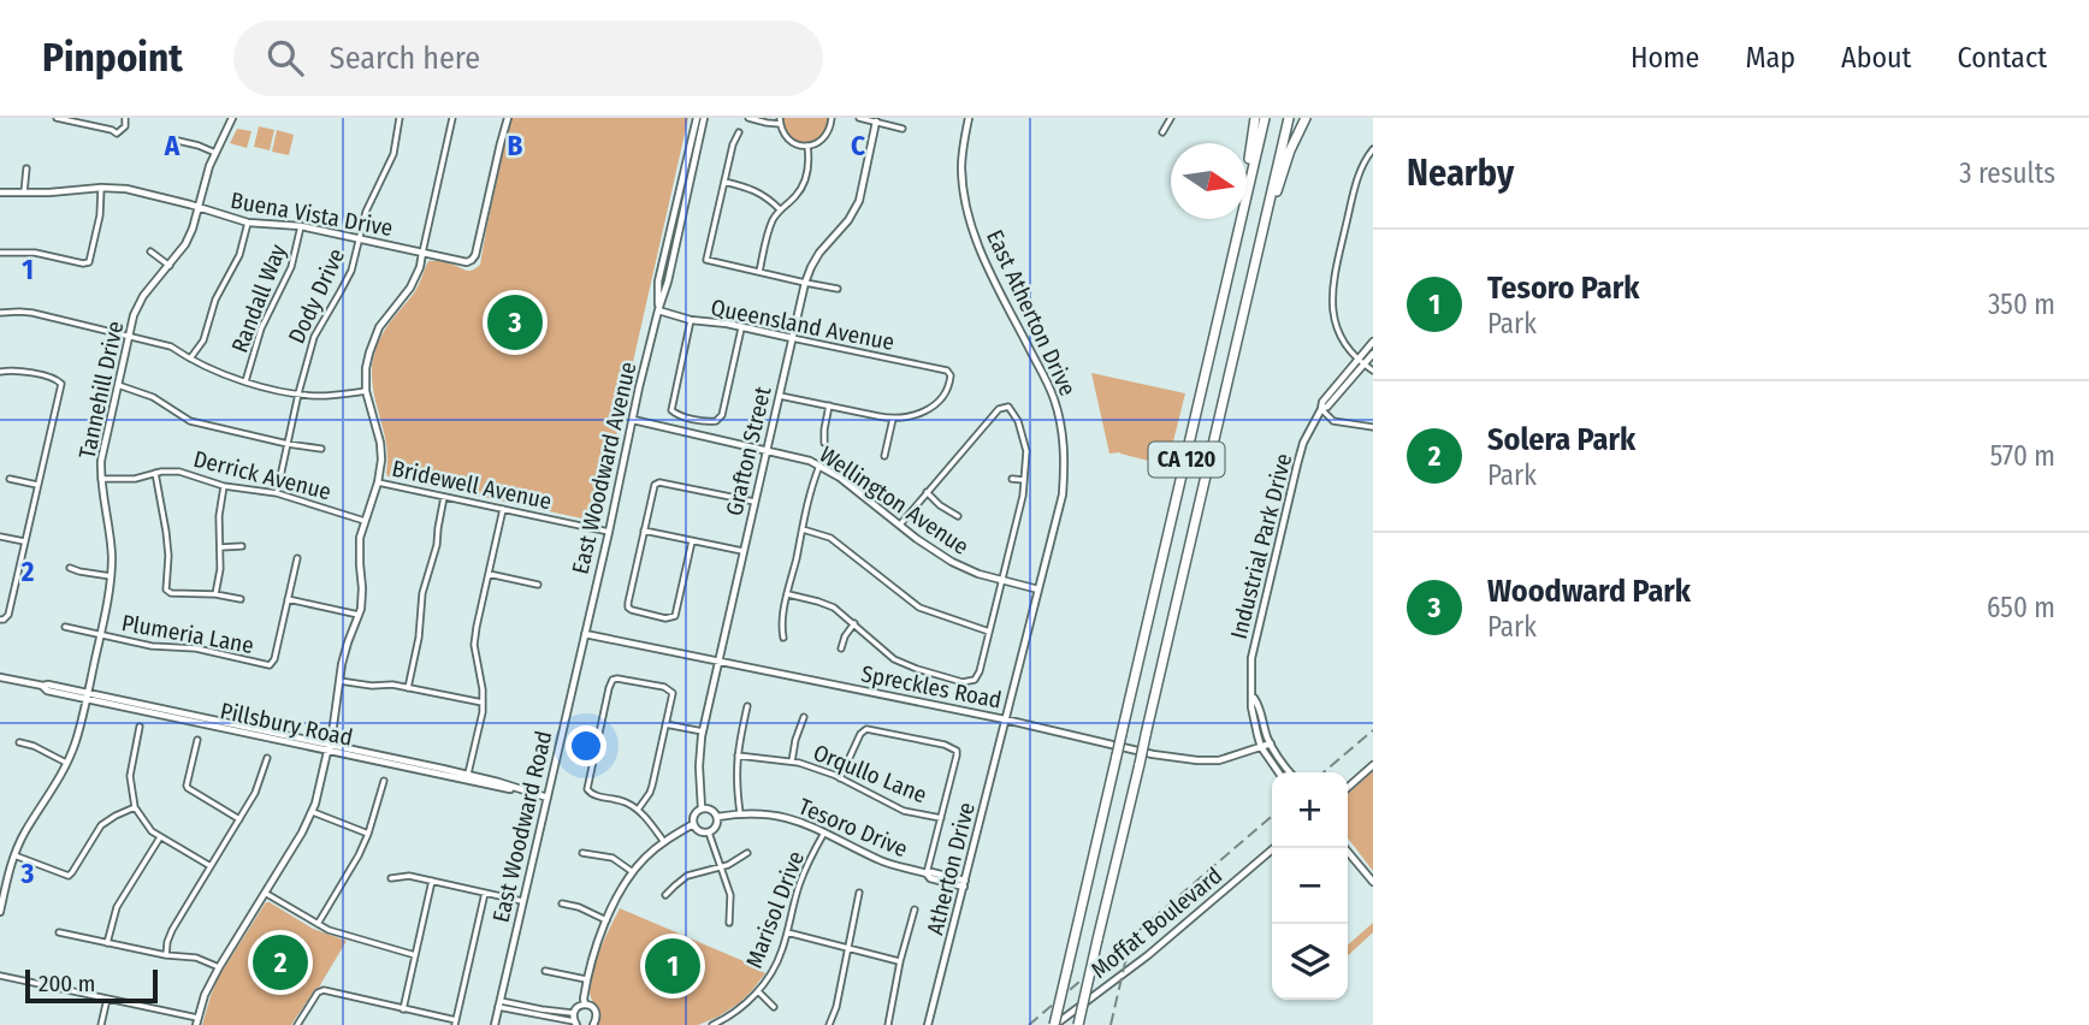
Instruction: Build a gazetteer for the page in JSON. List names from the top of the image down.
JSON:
{
  "streets": {
    "highway": ["CA 120"],
    "street": [
      "Buena Vista Drive",
      "Dody Drive",
      "Randall Way",
      "East Atherton Drive",
      "Queensland Avenue",
      "Tannehill Drive",
      "Grafton Street",
      "East Woodward Avenue",
      "Derrick Avenue",
      "Bridewell Avenue",
      "Wellington Avenue",
      "Industrial Park Drive",
      "Plumeria Lane",
      "Spreckles Road",
      "Pillsbury Road",
      "Orqullo Lane",
      "East Woodward Road",
      "Tesoro Drive",
      "Atherton Drive",
      "Marisol Drive",
      "Moffat Boulevard"
    ]
  },
  "crossings": [
    ["Buena Vista Drive", "Dody Drive"],
    ["Buena Vista Drive", "Randall Way"],
    ["Buena Vista Drive", "Tannehill Drive"],
    ["Dody Drive", "Derrick Avenue"],
    ["East Atherton Drive", "Wellington Avenue"],
    ["East Atherton Drive", "Spreckles Road"],
    ["East Atherton Drive", "Atherton Drive"],
    ["Queensland Avenue", "Grafton Street"],
    ["Queensland Avenue", "East Woodward Avenue"],
    ["Tannehill Drive", "Derrick Avenue"],
    ["Tannehill Drive", "Plumeria Lane"],
    ["Tannehill Drive", "Pillsbury Road"],
    ["Grafton Street", "Wellington Avenue"],
    ["Grafton Street", "Spreckles Road"],
    ["Grafton Street", "Tesoro Drive"],
    ["CA 120", "Moffat Boulevard"],
    ["East Woodward Avenue", "Bridewell Avenue"],
    ["East Woodward Avenue", "Wellington Avenue"],
    ["East Woodward Avenue", "Spreckles Road"],
    ["East Woodward Avenue", "East Woodward Road"],
    ["Industrial Park Drive", "Spreckles Road"],
    ["Spreckles Road", "East Woodward Road"],
    ["Spreckles Road", "Atherton Drive"],
    ["Pillsbury Road", "East Woodward Road"],
    ["Tesoro Drive", "Atherton Drive"],
    ["Tesoro Drive", "Marisol Drive"]
  ],
  "scale_bar": "200 m",
  "north": "right",
  "page": {
    "header": "Pinpoint",
    "search": "Search here",
    "nav": [
      "Home",
      "Map",
      "About",
      "Contact"
    ],
    "heading": ["Nearby", "3 results"],
    "list": [
      {
        "mark": "1",
        "name": "Tesoro Park",
        "note": "Park",
        "value": "350 m"
      },
      {
        "mark": "2",
        "name": "Solera Park",
        "note": "Park",
        "value": "570 m"
      },
      {
        "mark": "3",
        "name": "Woodward Park",
        "note": "Park",
        "value": "650 m"
      }
    ],
    "pins": ["3", "2", "1"],
    "map_buttons": ["+", "−"],
    "scale": "200 m"
  },
  "grid": {
    "columns": ["A", "B", "C"],
    "rows": ["1", "2", "3"]
  }
}
